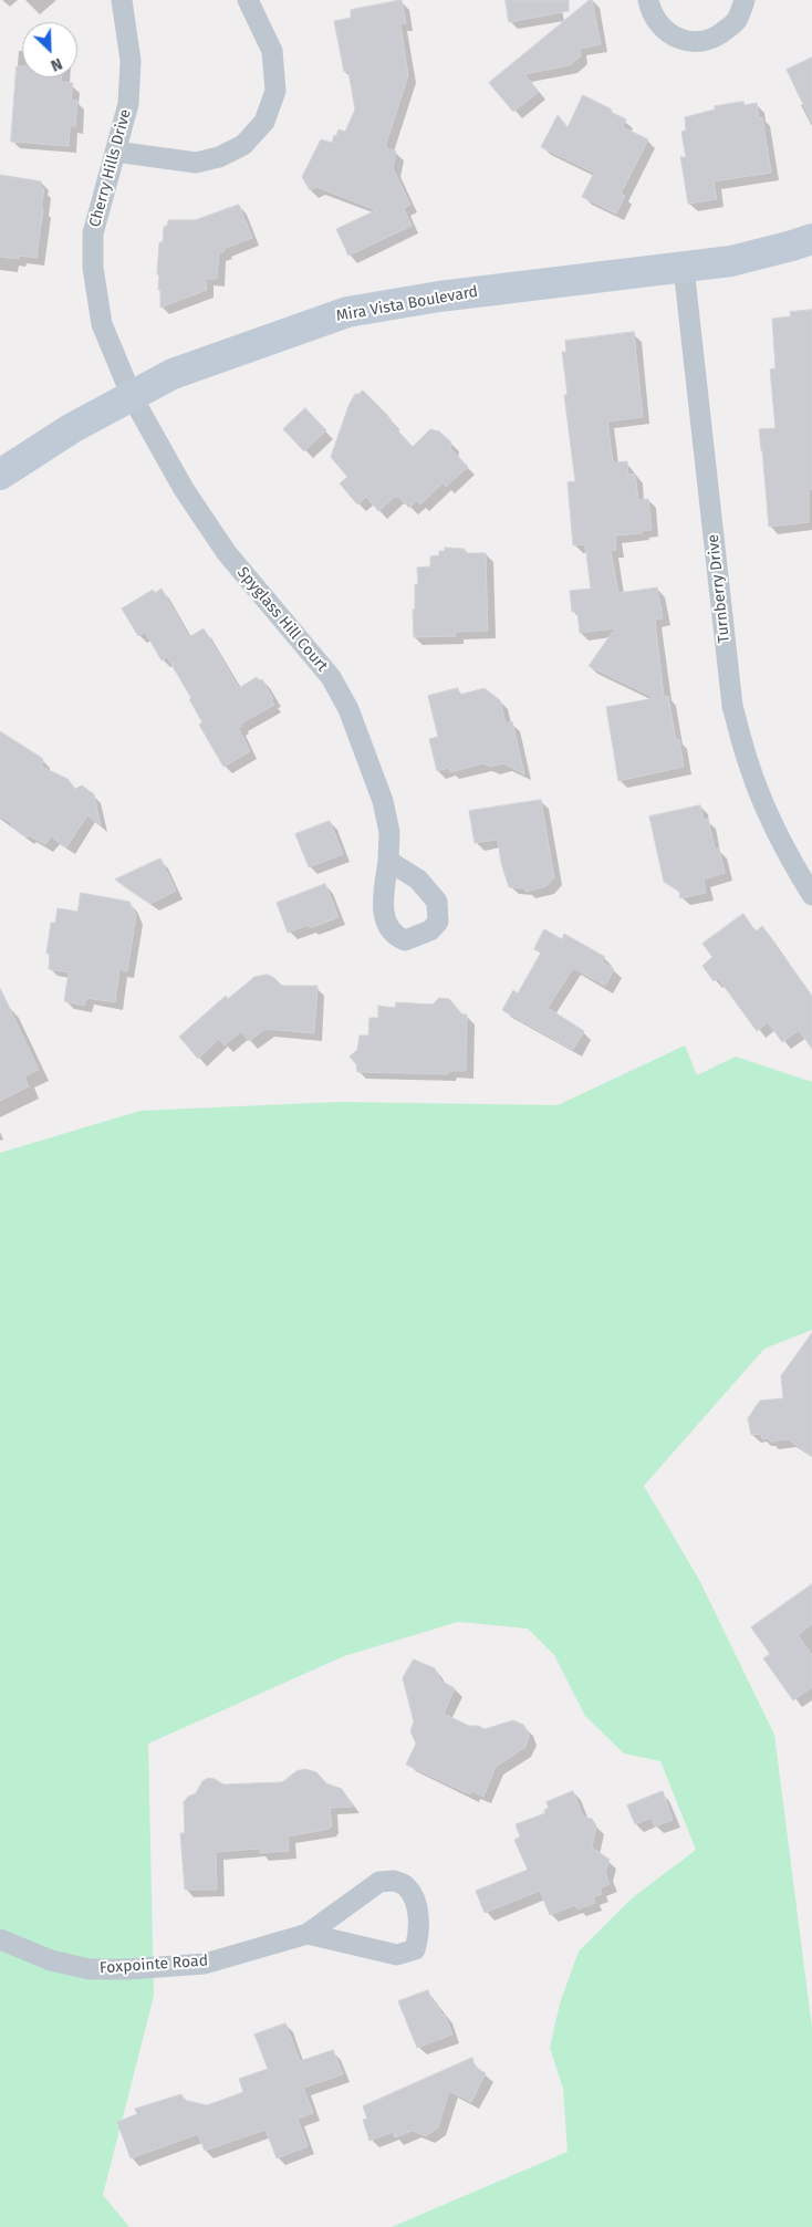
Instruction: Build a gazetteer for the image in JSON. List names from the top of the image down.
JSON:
{
  "streets": {
    "street": [
      "Cherry Hills Drive",
      "Mira Vista Boulevard",
      "Turnberry Drive",
      "Spyglass Hill Court",
      "Foxpointe Road"
    ]
  },
  "crossings": [
    ["Cherry Hills Drive", "Mira Vista Boulevard"],
    ["Cherry Hills Drive", "Spyglass Hill Court"],
    ["Mira Vista Boulevard", "Turnberry Drive"],
    ["Mira Vista Boulevard", "Spyglass Hill Court"]
  ],
  "north": "bottom right"
}
